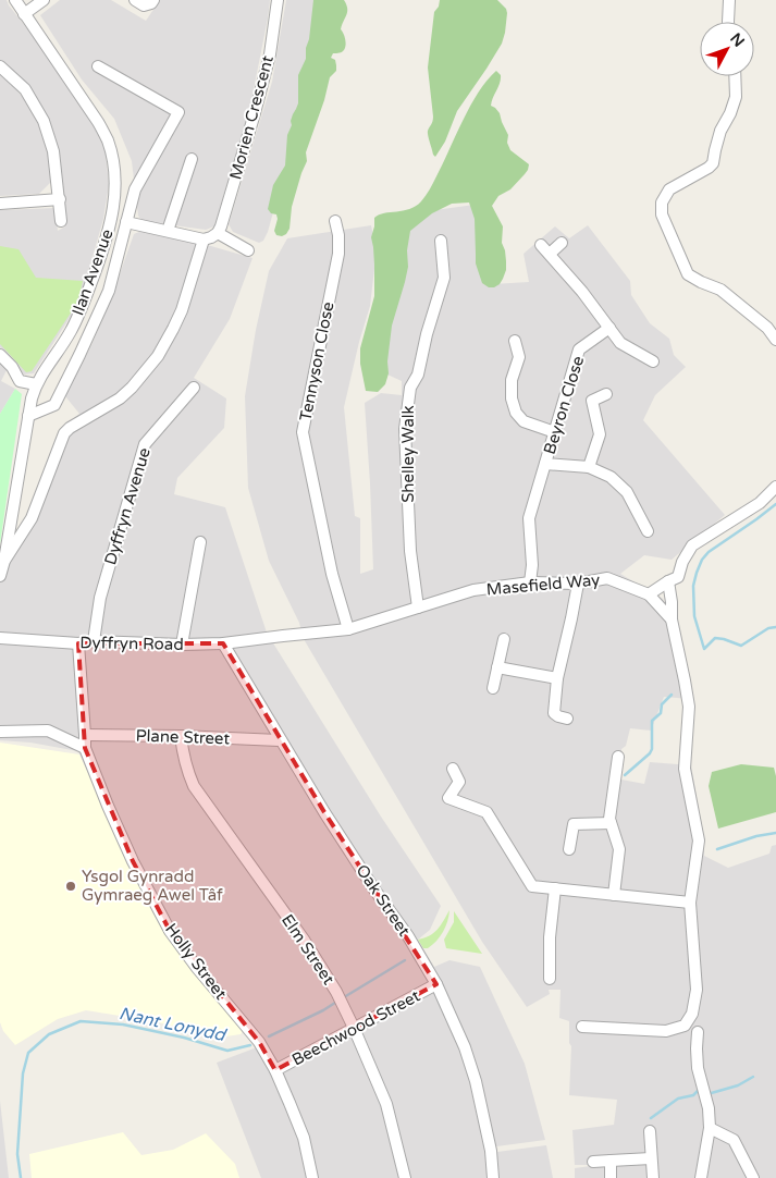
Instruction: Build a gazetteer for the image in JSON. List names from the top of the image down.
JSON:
{
  "streets": {
    "street": [
      "Morien Crescent",
      "Ilan Avenue",
      "Tennyson Close",
      "Beyron Close",
      "Shelley Walk",
      "Dyffryn Avenue",
      "Masefield Way",
      "Dyffryn Road",
      "Plane Street",
      "Oak Street",
      "Elm Street",
      "Holly Street",
      "Beechwood Street"
    ]
  },
  "crossings": [
    ["Tennyson Close", "Masefield Way"],
    ["Beyron Close", "Masefield Way"],
    ["Shelley Walk", "Masefield Way"],
    ["Dyffryn Avenue", "Dyffryn Road"],
    ["Masefield Way", "Dyffryn Road"],
    ["Dyffryn Road", "Oak Street"],
    ["Dyffryn Road", "Holly Street"],
    ["Plane Street", "Oak Street"],
    ["Plane Street", "Elm Street"],
    ["Plane Street", "Holly Street"],
    ["Oak Street", "Beechwood Street"],
    ["Elm Street", "Beechwood Street"],
    ["Holly Street", "Beechwood Street"]
  ],
  "water": ["Nant Lonydd"],
  "places": ["Ysgol Gynradd Gymraeg Awel Tâf"],
  "north": "top right"
}
